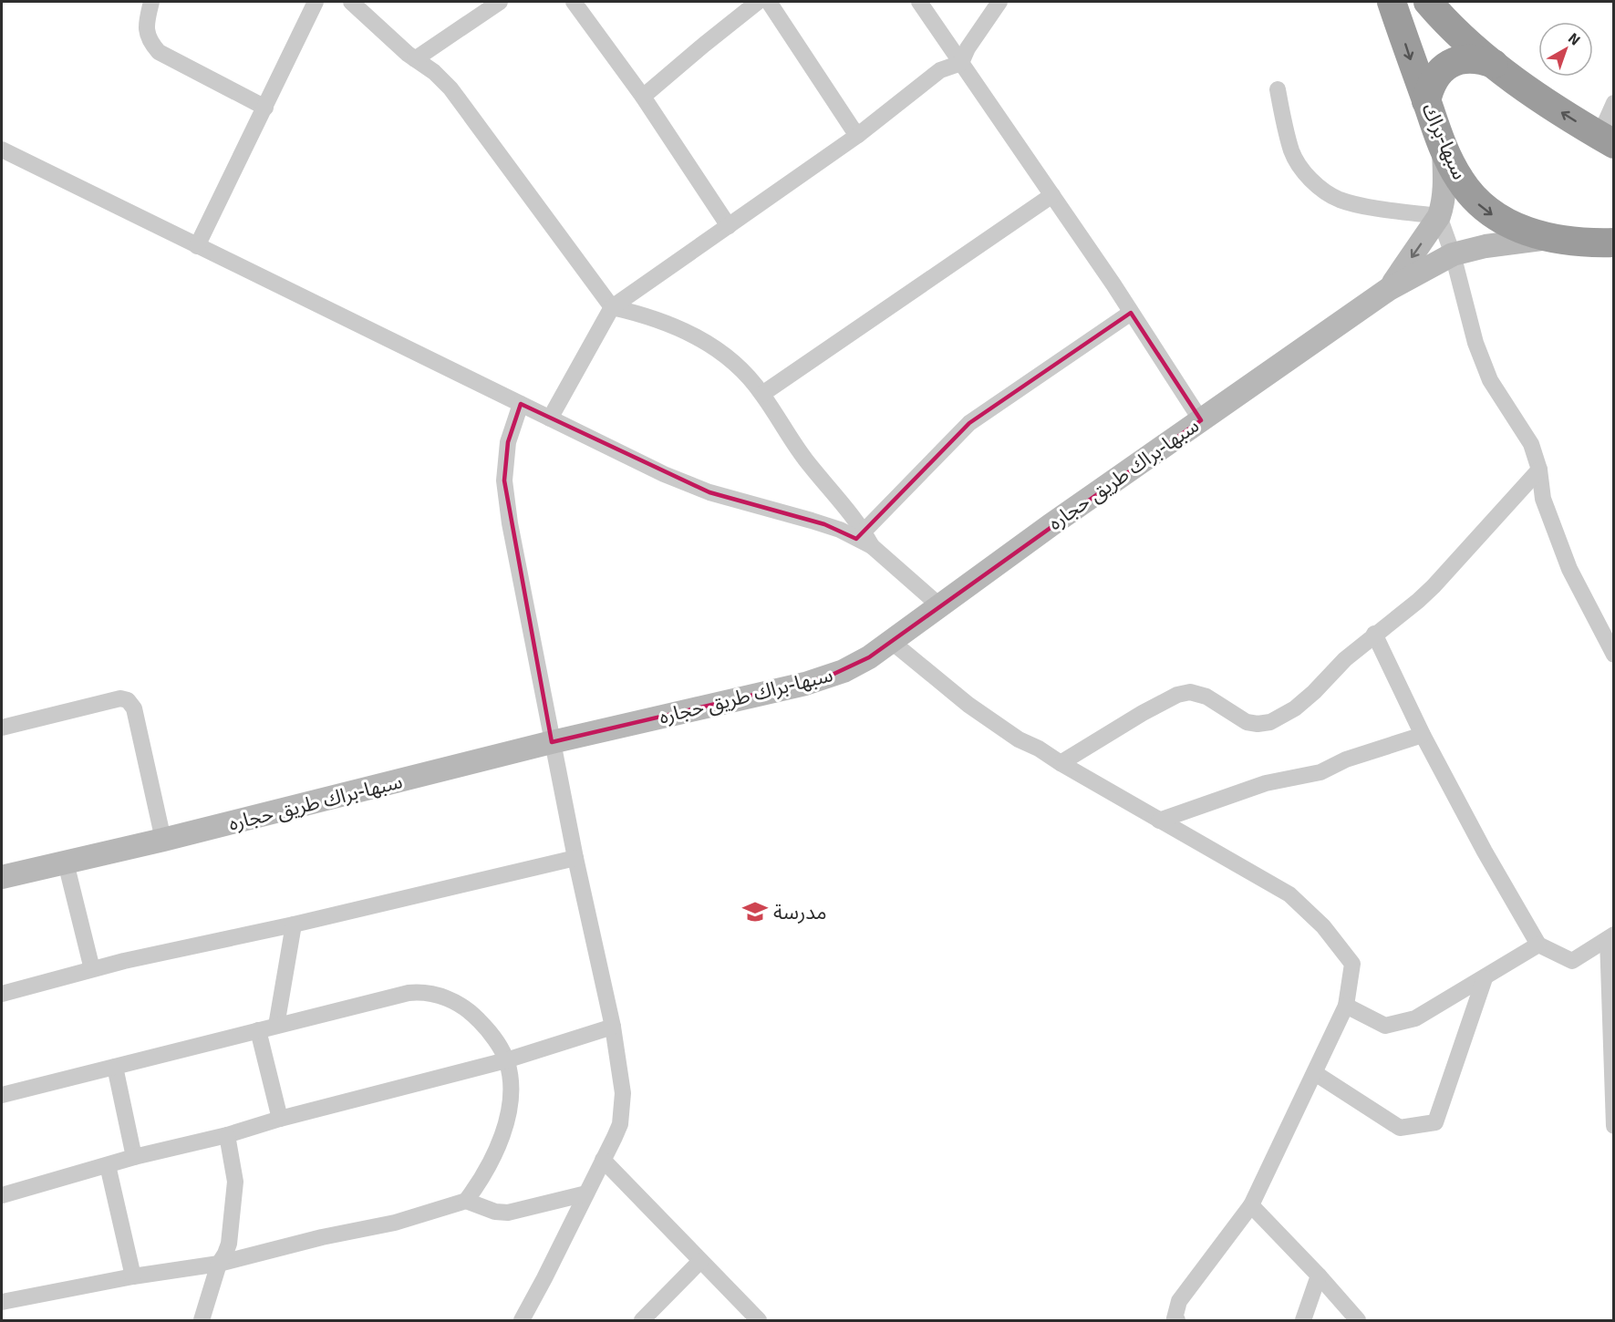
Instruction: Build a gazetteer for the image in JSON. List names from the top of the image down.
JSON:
{
  "streets": {
    "highway": ["سبها-براك"],
    "main road": ["سبها-براك طريق حجاره"]
  },
  "crossings": [
    ["سبها-براك", "سبها-براك طريق حجاره"]
  ],
  "places": {
    "school or university": ["مدرسة"]
  },
  "north": "top right"
}
